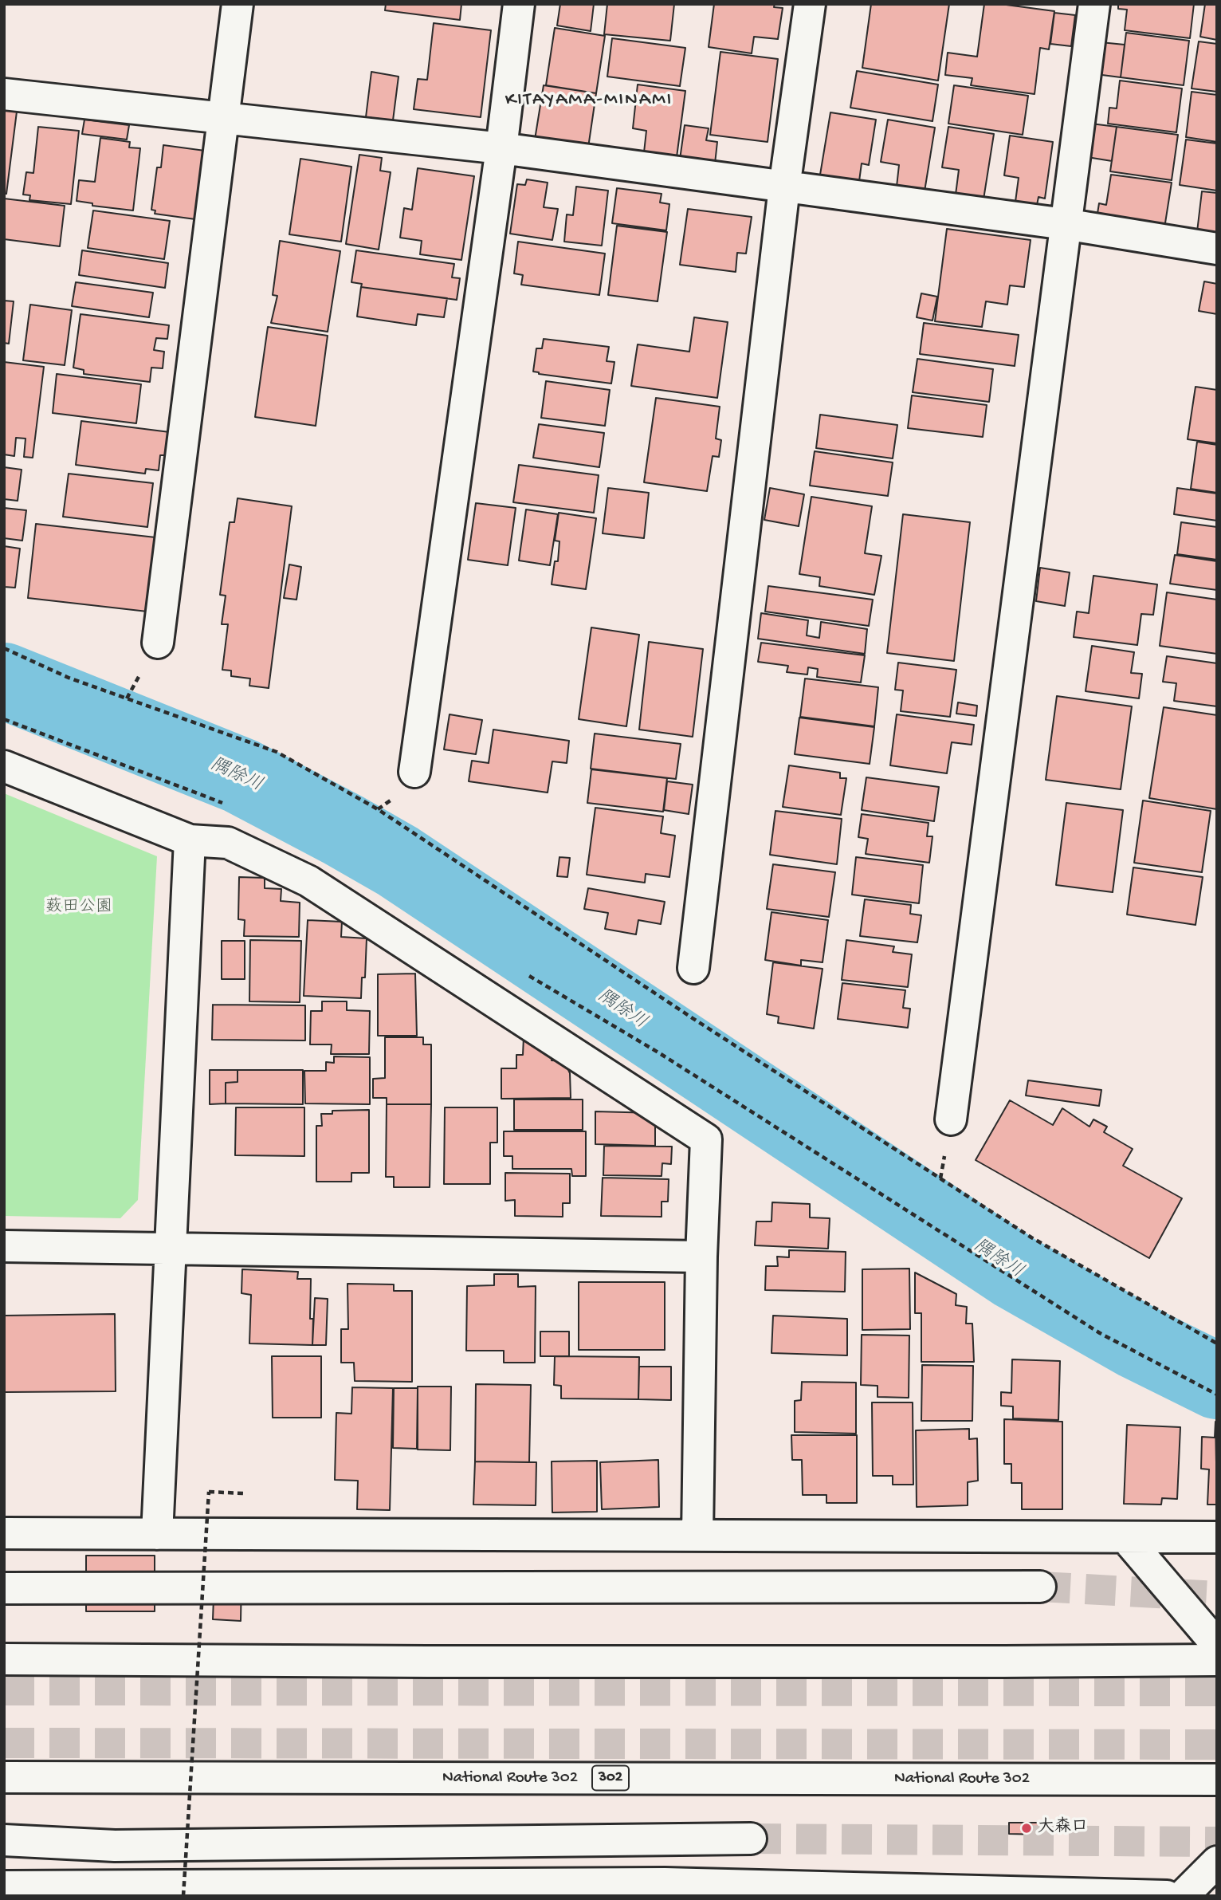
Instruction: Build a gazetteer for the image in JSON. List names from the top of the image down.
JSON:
{
  "streets": {
    "main road": ["302", "National Route 302"]
  },
  "districts": ["KITAYAMA-MINAMI"],
  "water": ["隅除川"],
  "parks": ["薮田公園"],
  "places": ["大森口"]
}
